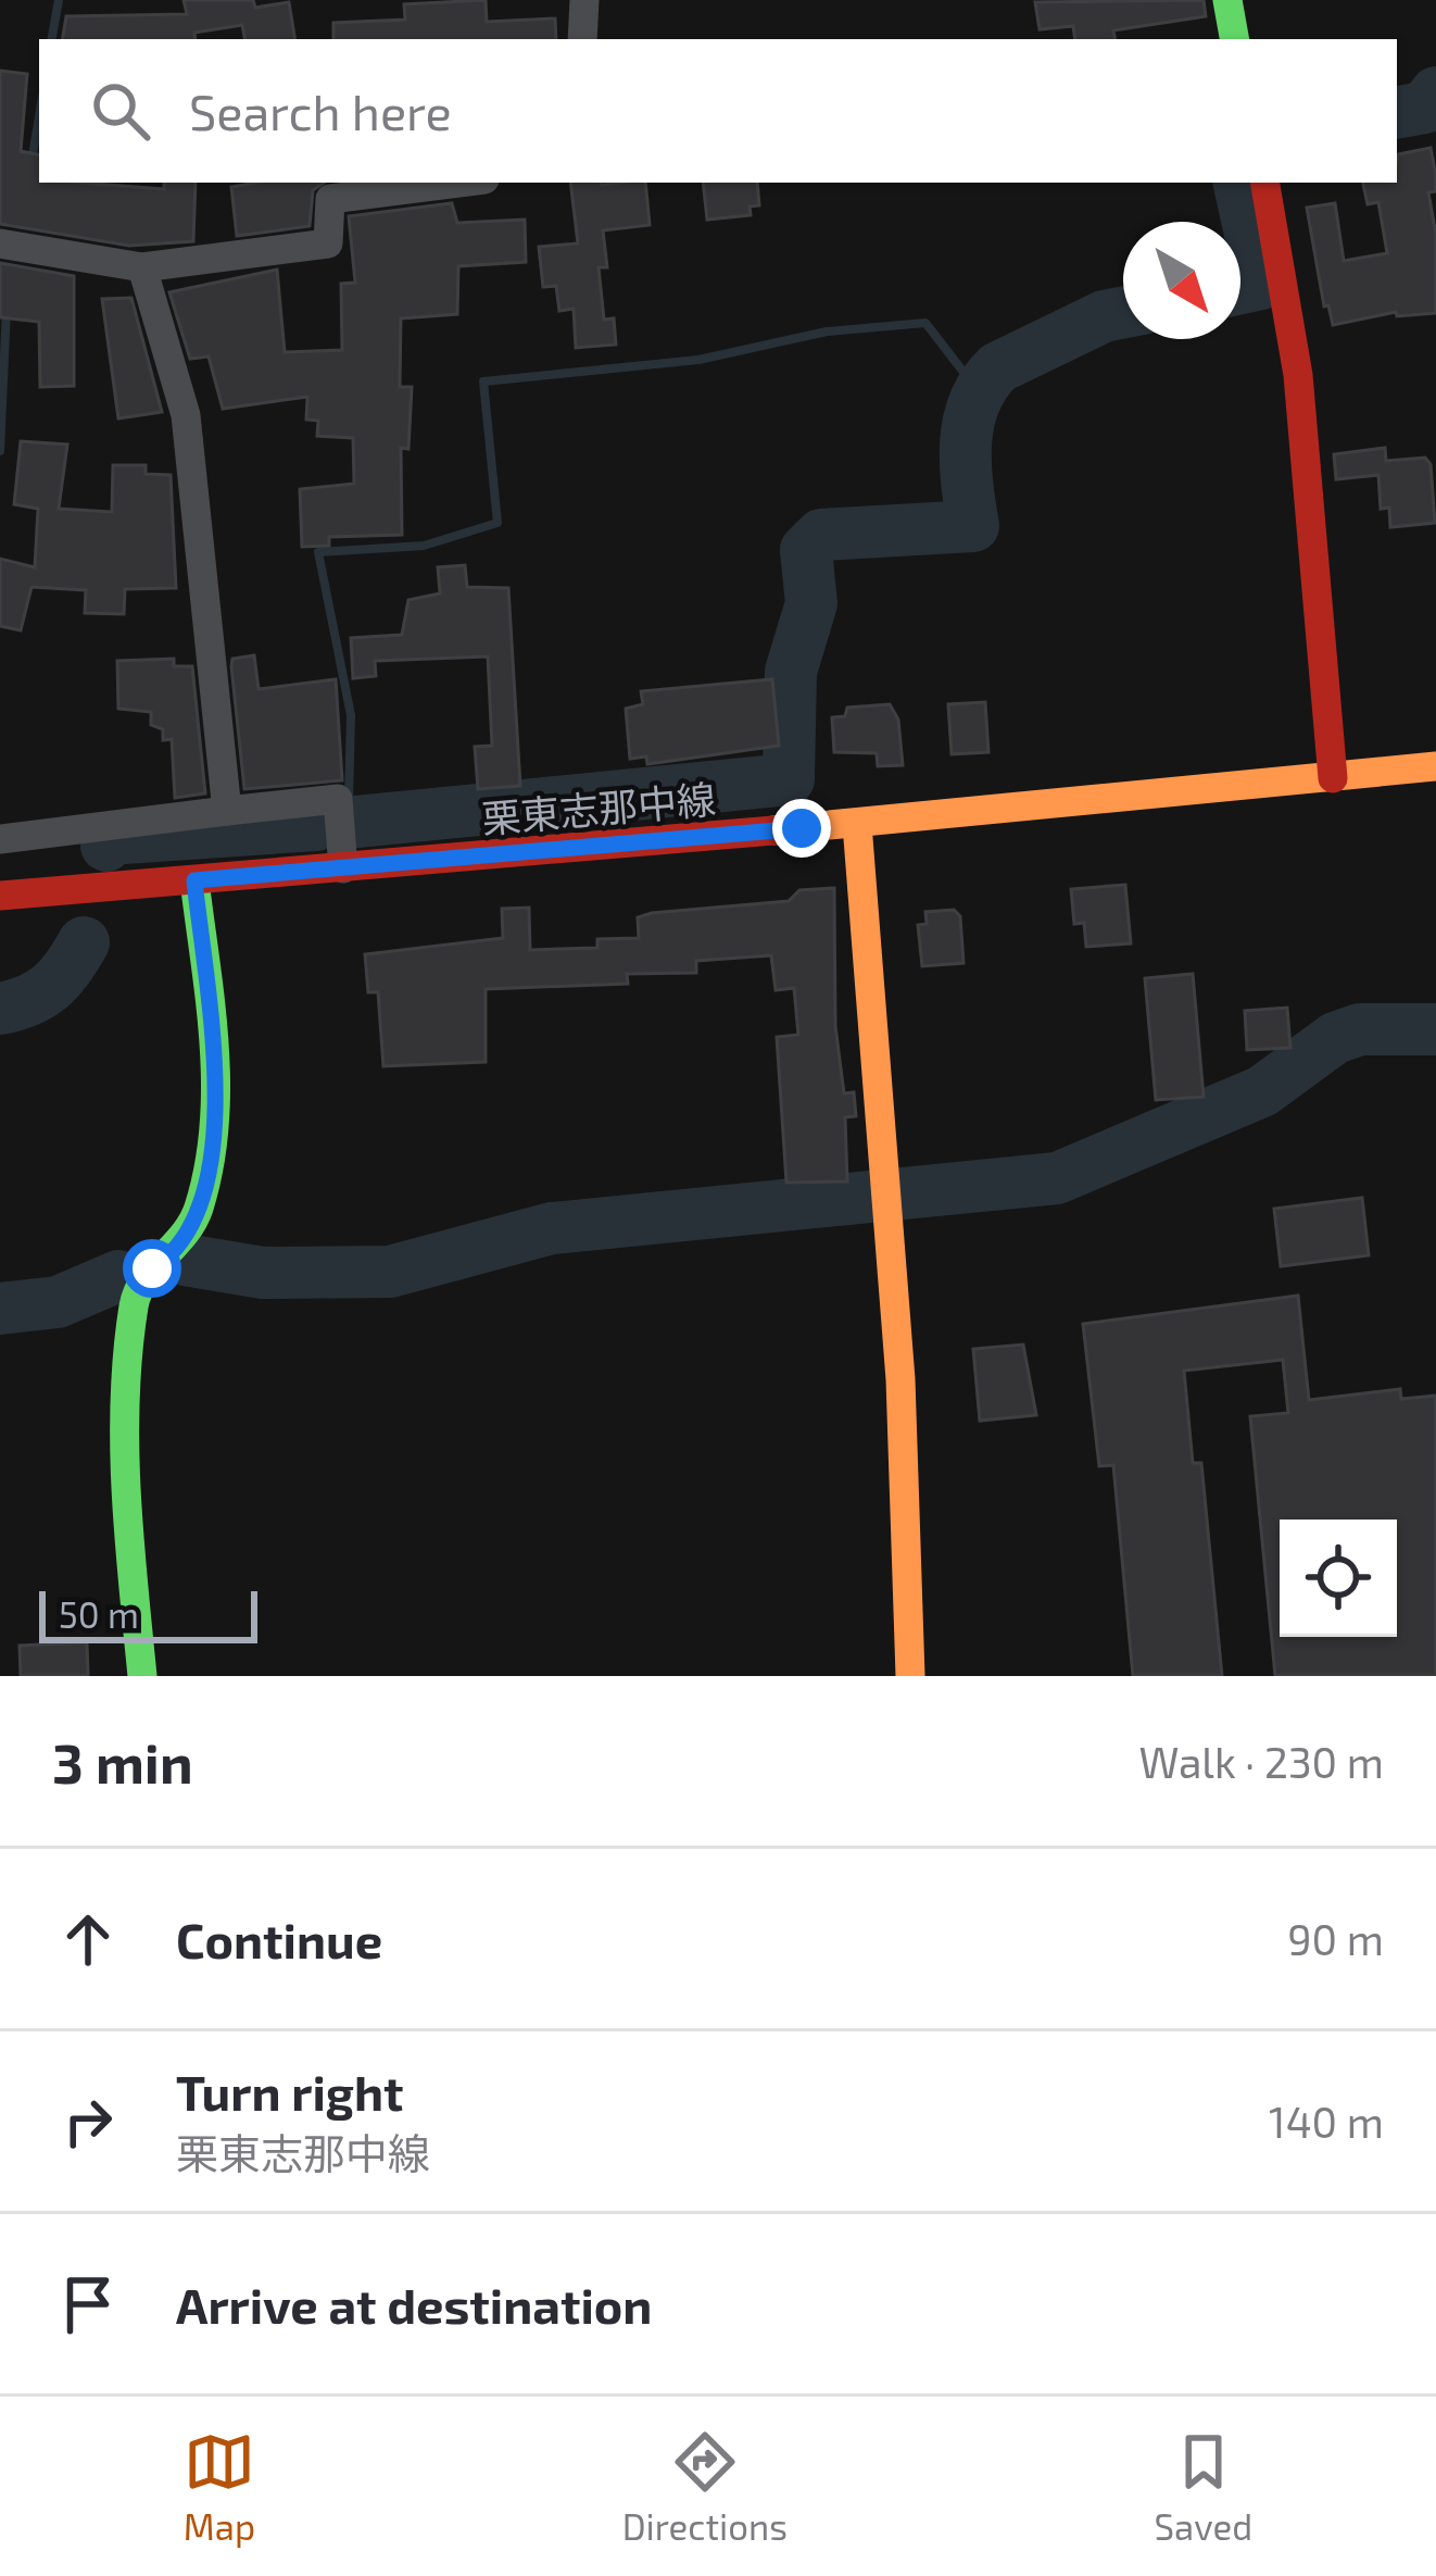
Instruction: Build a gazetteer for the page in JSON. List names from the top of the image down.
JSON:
{
  "streets": {
    "street": ["栗東志那中線"]
  },
  "scale_bar": "50 m",
  "north": "bottom right",
  "page": {
    "search": "Search here",
    "scale": "50 m",
    "heading": ["3 min", "Walk · 230 m"],
    "list": [
      ["Continue", "90 m"],
      ["Turn right", "栗東志那中線", "140 m"],
      "Arrive at destination"
    ],
    "nav": ["Map", "Directions", "Saved"]
  }
}
